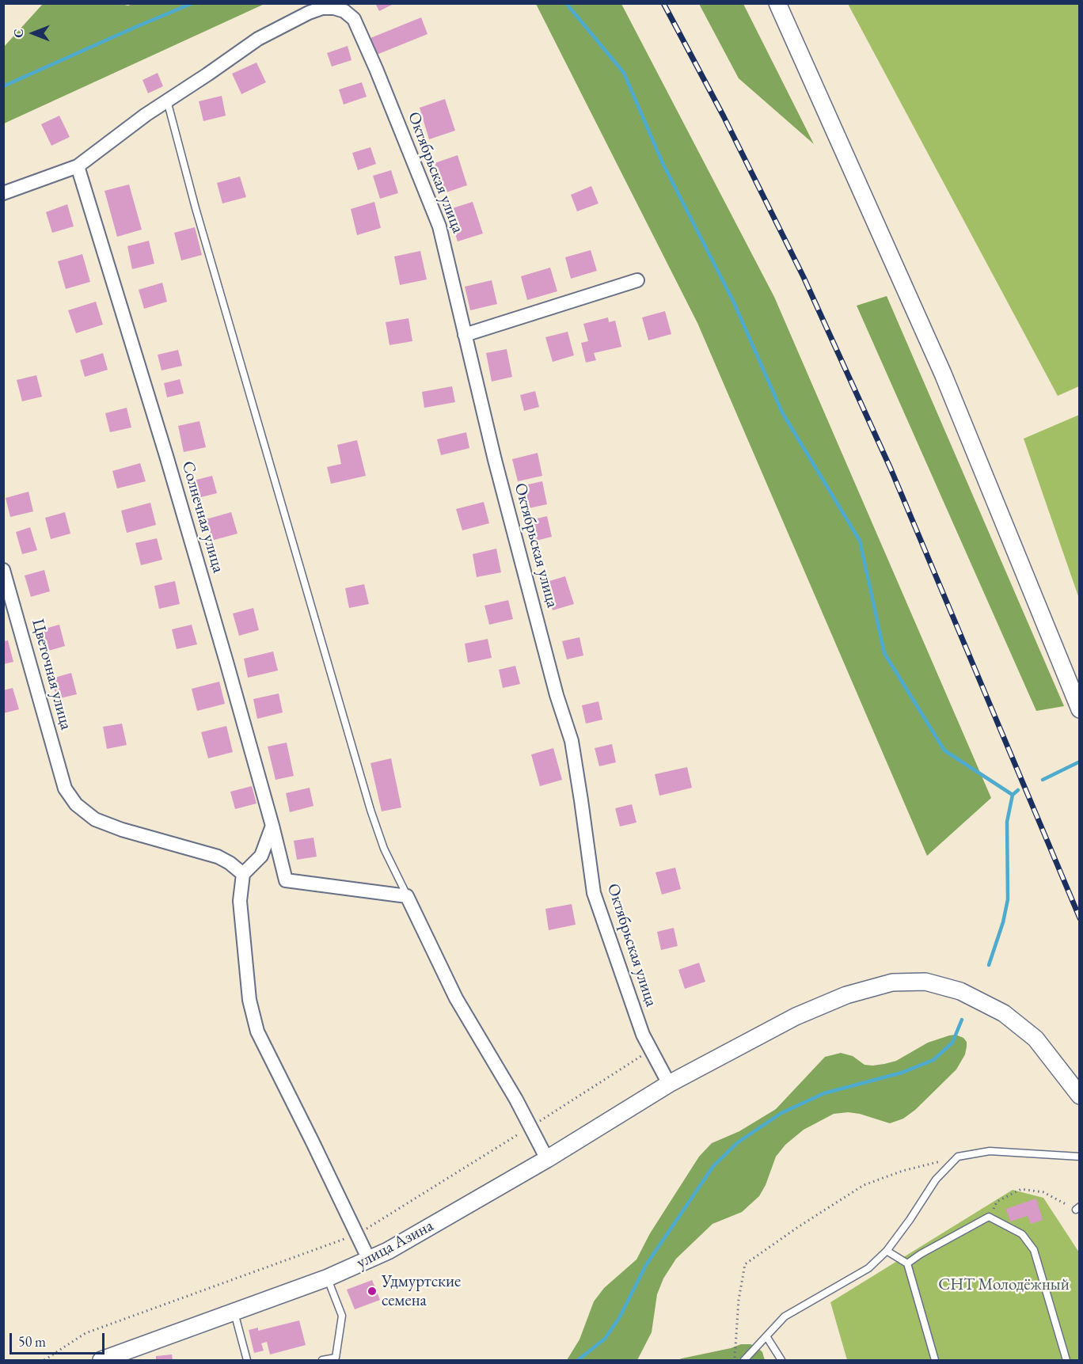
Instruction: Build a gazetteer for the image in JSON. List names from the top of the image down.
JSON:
{
  "streets": {
    "street": [
      "Октябрьская улица",
      "Солнечная улица",
      "Цветочная улица",
      "улица Азина"
    ]
  },
  "crossings": [
    ["Октябрьская улица", "улица Азина"]
  ],
  "parks": ["СНТ Молодёжный"],
  "places": ["Удмуртские семена"],
  "scale_bar": "50 m",
  "north": "left"
}
